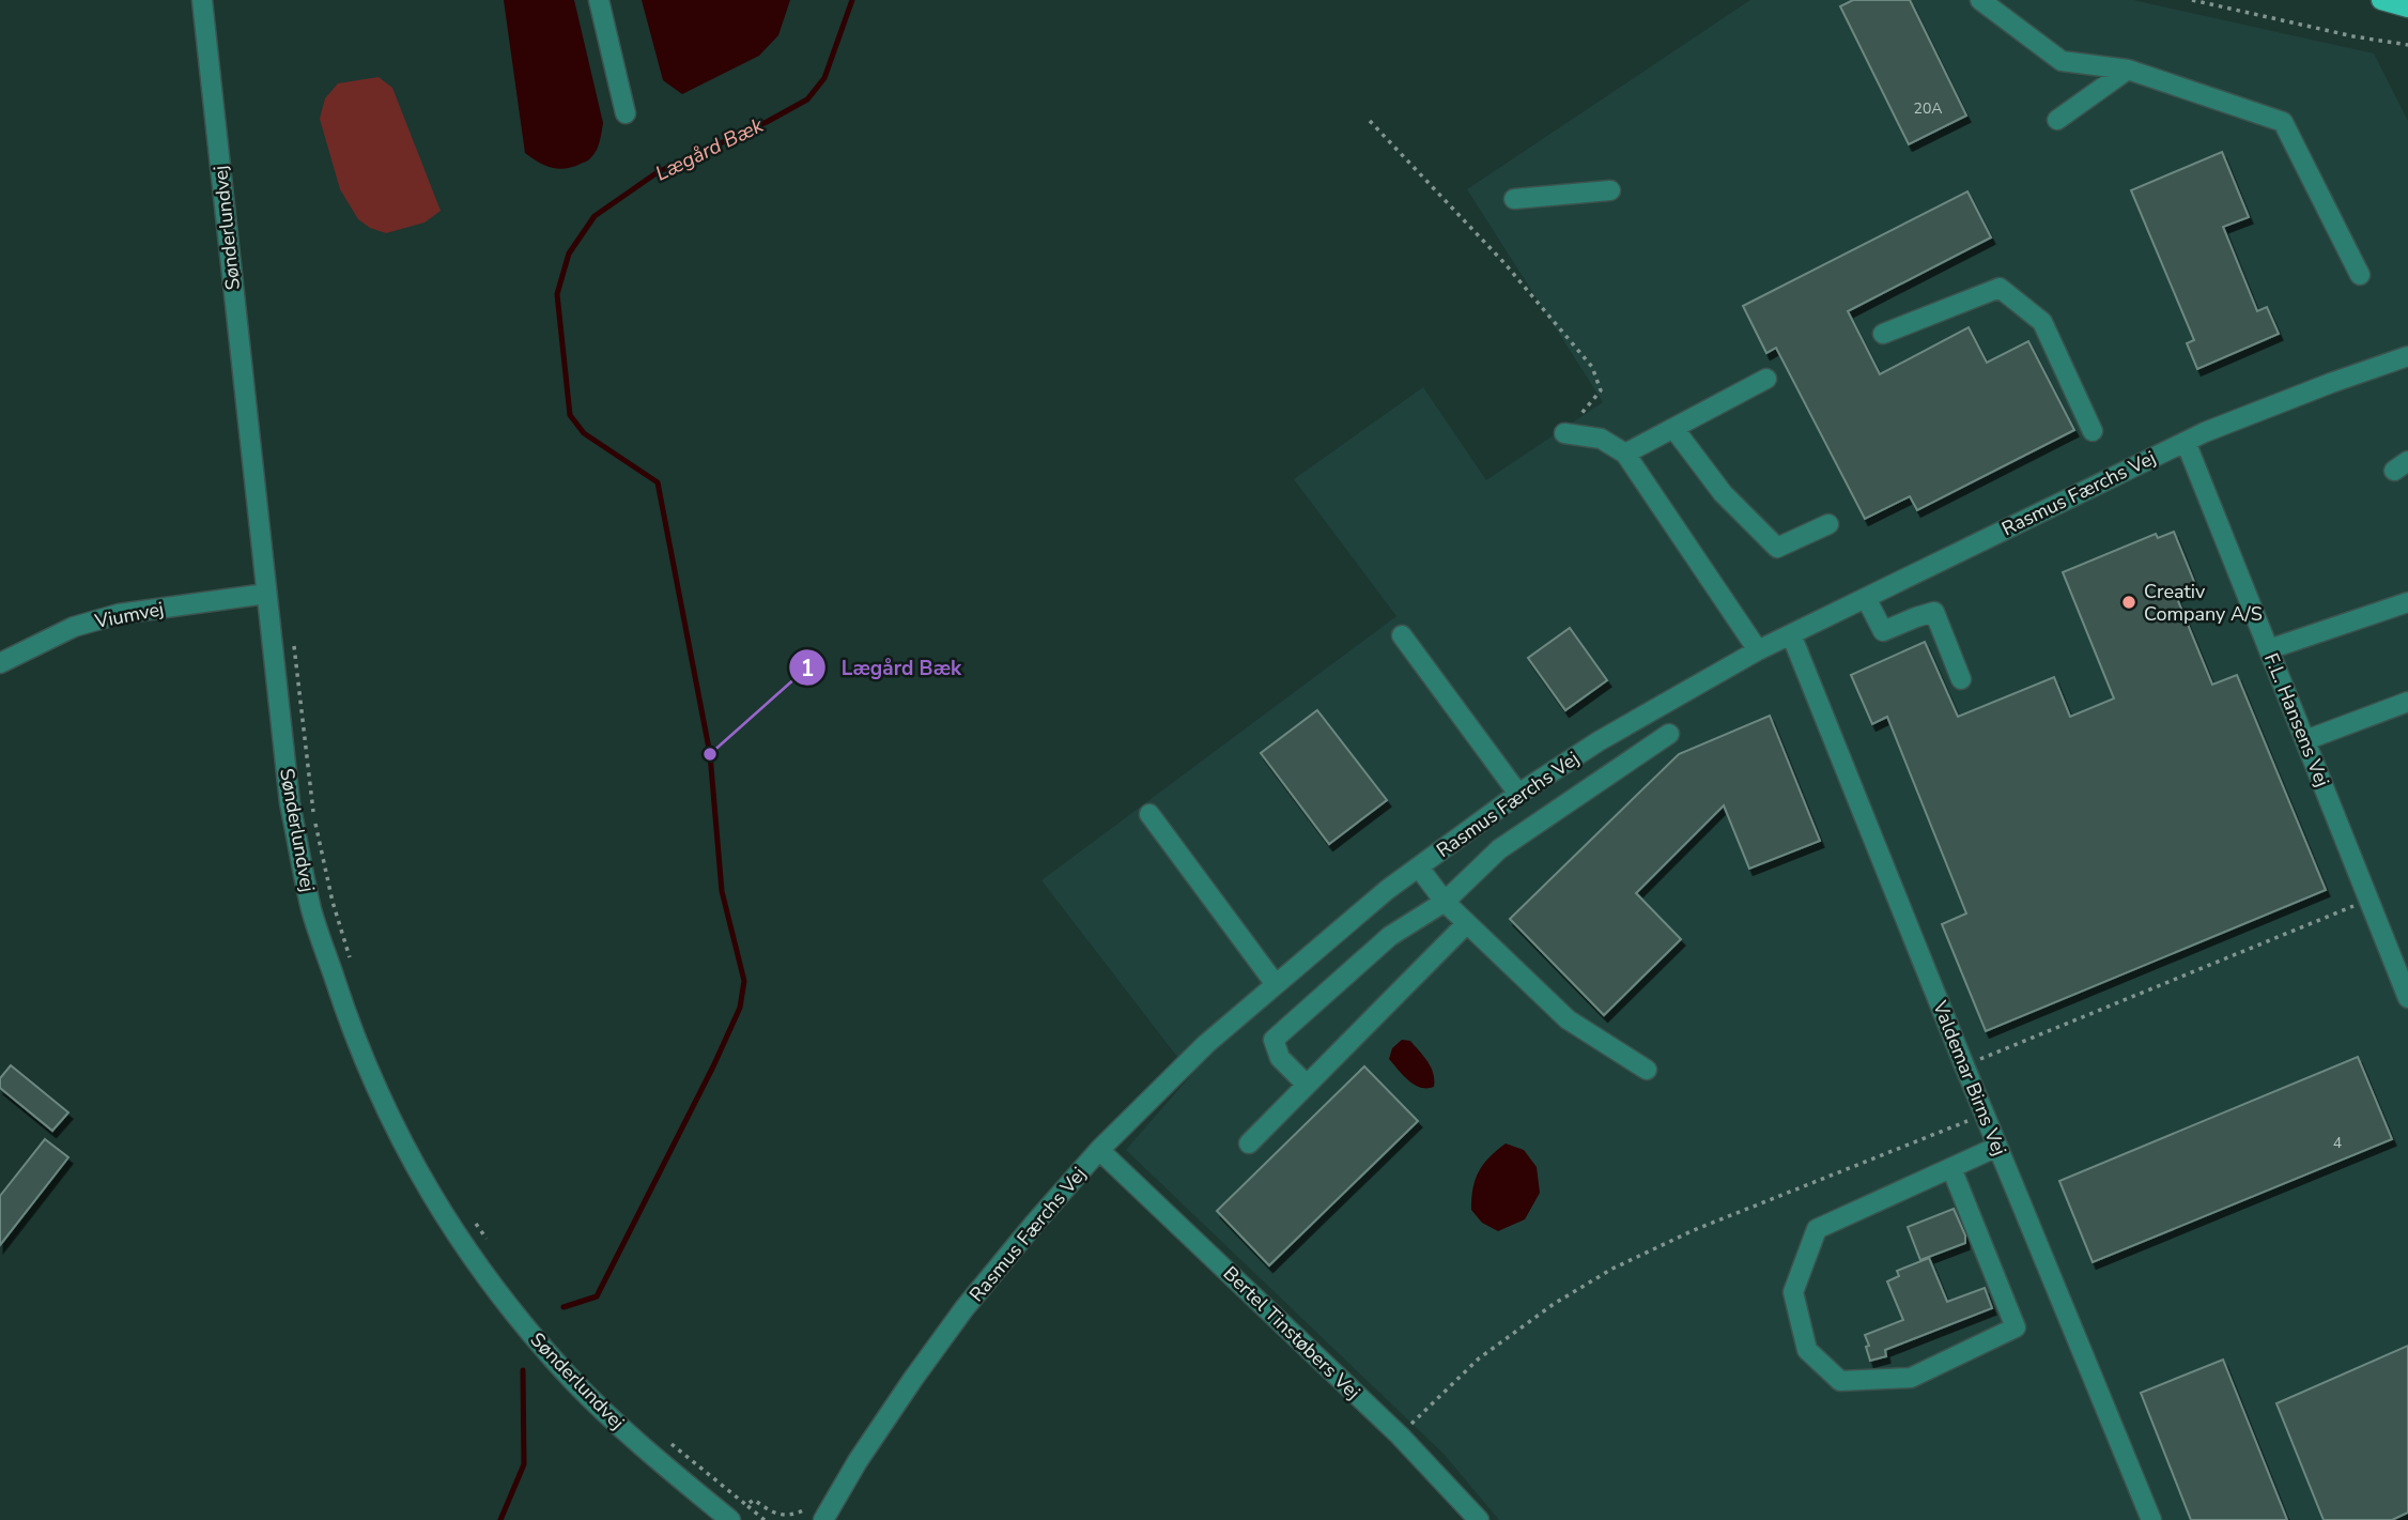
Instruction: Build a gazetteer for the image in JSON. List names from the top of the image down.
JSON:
{
  "streets": {
    "street": [
      "Sønderlundvej",
      "Rasmus Færchs Vej",
      "Viumvej",
      "F.L. Hansens Vej",
      "Valdemar Birns Vej",
      "Bertel Tinstøbers Vej"
    ]
  },
  "crossings": [
    ["Sønderlundvej", "Viumvej"],
    ["Rasmus Færchs Vej", "F.L. Hansens Vej"],
    ["Rasmus Færchs Vej", "Valdemar Birns Vej"],
    ["Rasmus Færchs Vej", "Bertel Tinstøbers Vej"]
  ],
  "water": ["Lægård Bæk"],
  "places": ["Creativ Company A/S", "Lægård Bæk"],
  "house_numbers": ["20A", "4"]
}
